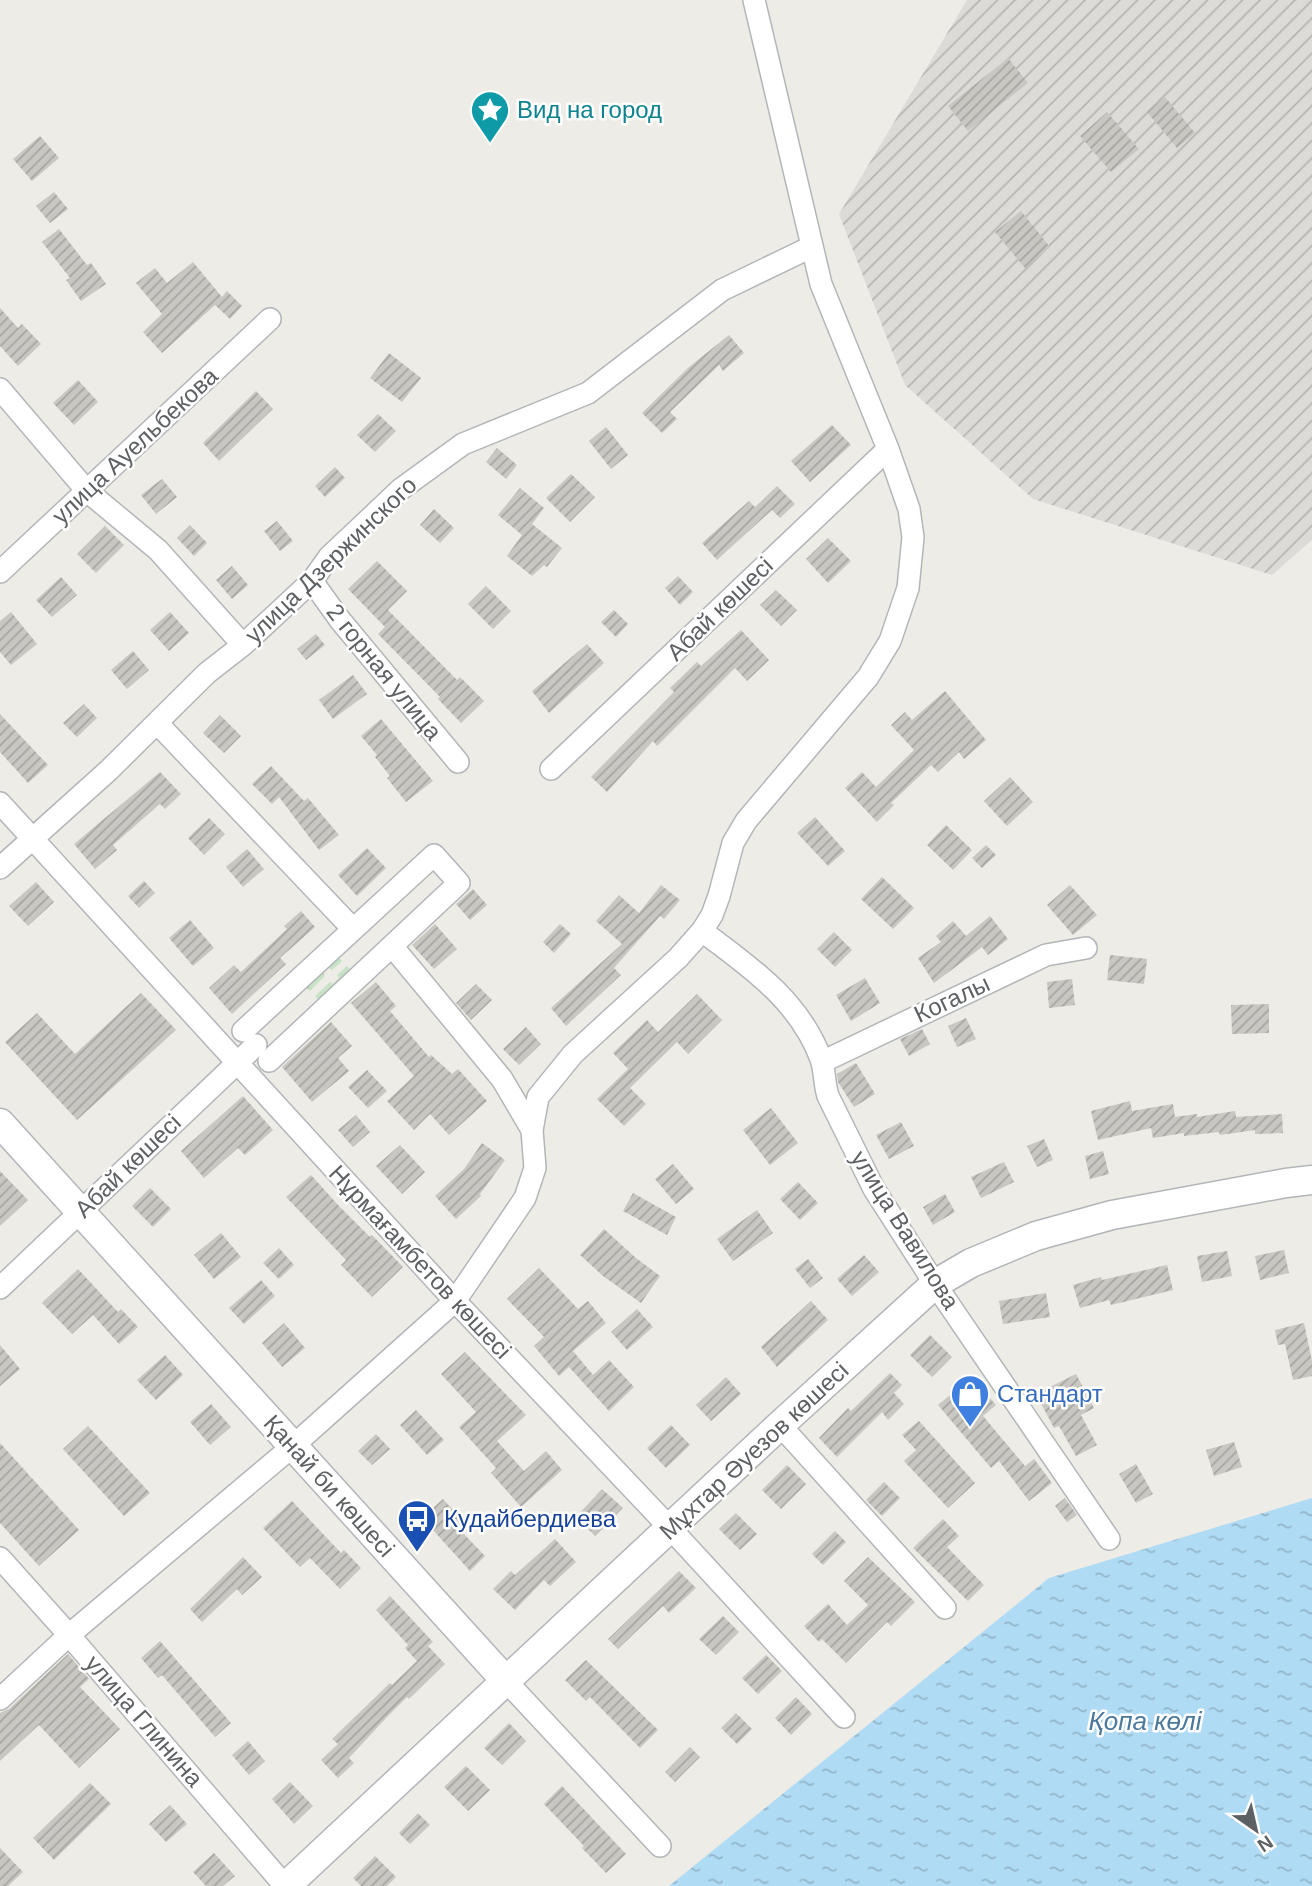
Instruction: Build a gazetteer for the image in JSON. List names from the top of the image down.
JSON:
{
  "streets": {
    "main road": ["Мұхтар Әуезов көшесі", "Қанай би көшесі"],
    "street": [
      "улица Ауельбекова",
      "улица Дзержинского",
      "Абай көшесі",
      "2 горная улица",
      "Когалы",
      "улица Вавилова",
      "Нұрмағамбетов көшесі",
      "улица Глинина"
    ]
  },
  "crossings": [
    ["улица Дзержинского", "2 горная улица"],
    ["улица Дзержинского", "Нұрмағамбетов көшесі"],
    ["Абай көшесі", "Нұрмағамбетов көшесі"],
    ["Абай көшесі", "Қанай би көшесі"],
    ["Когалы", "улица Вавилова"],
    ["улица Вавилова", "Мұхтар Әуезов көшесі"],
    ["Нұрмағамбетов көшесі", "Мұхтар Әуезов көшесі"],
    ["Мұхтар Әуезов көшесі", "Қанай би көшесі"],
    ["Мұхтар Әуезов көшесі", "улица Глинина"]
  ],
  "water": ["Қопа көлі"],
  "places": {
    "place": ["Вид на город"],
    "shop": ["Стандарт"],
    "bus stop": ["Кудайбердиева"]
  },
  "north": "bottom right"
}
